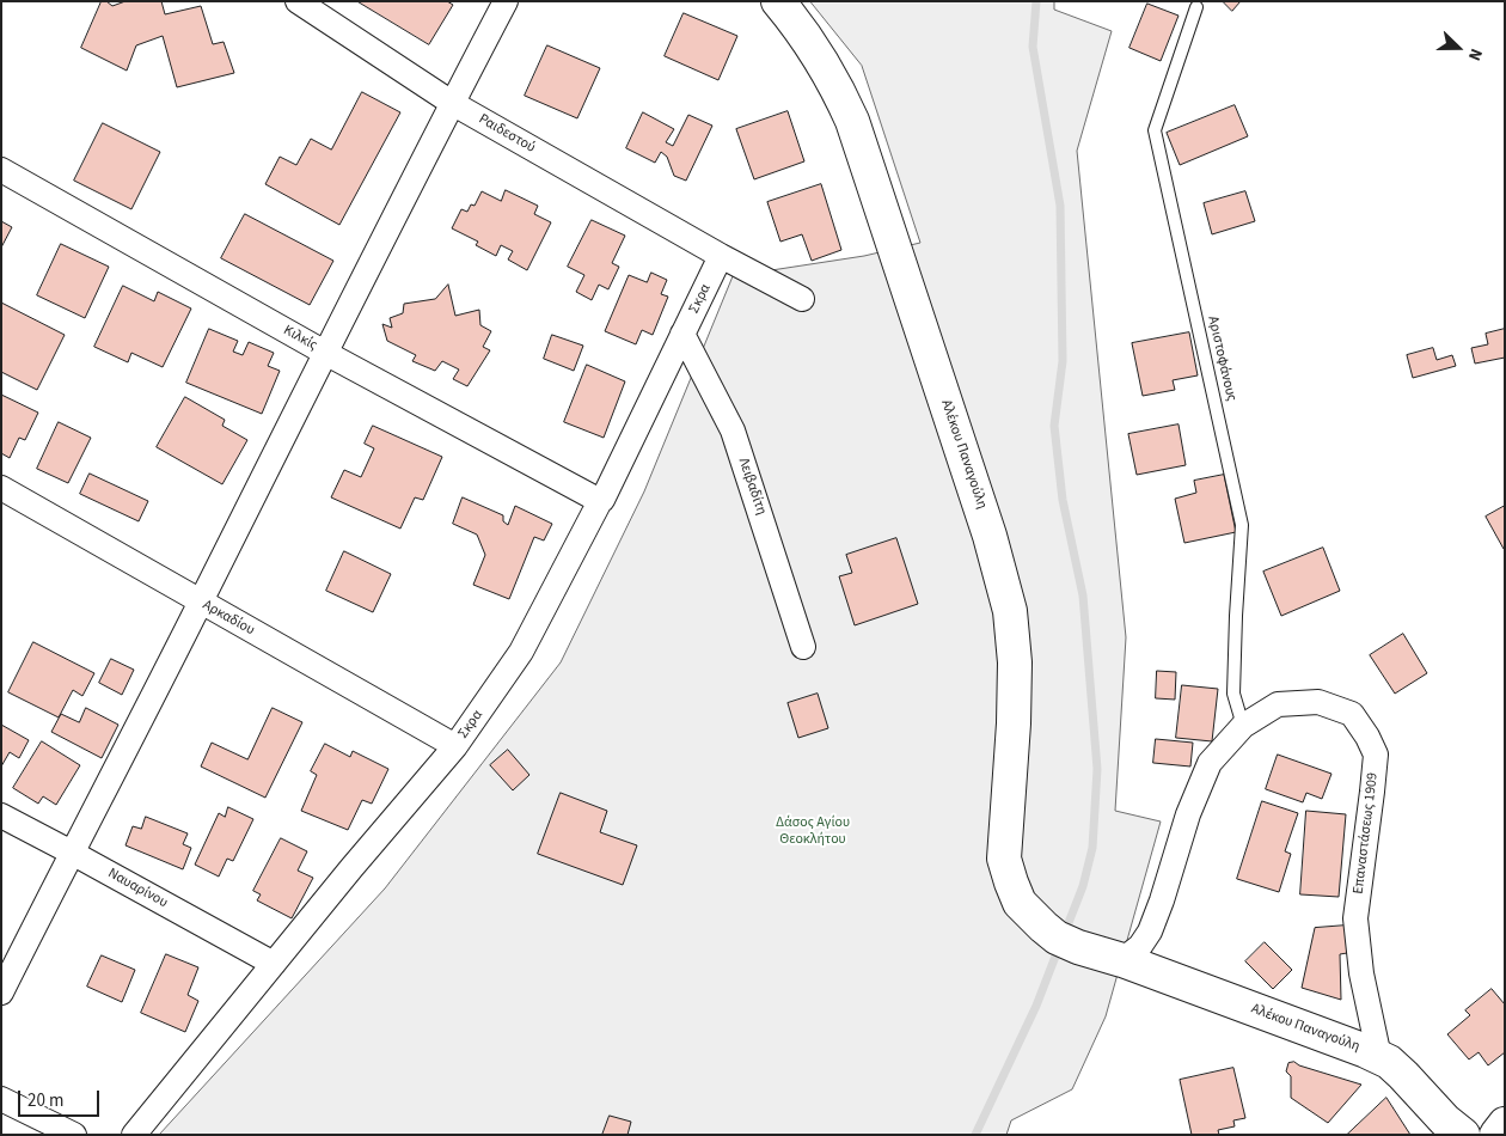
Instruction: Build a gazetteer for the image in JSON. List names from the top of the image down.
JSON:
{
  "streets": {
    "main road": ["Αλέκου Παναγούλη"],
    "street": [
      "Ραιδεστού",
      "Σκρα",
      "Κιλκίς",
      "Λειβαδίτη",
      "Αρκαδίου",
      "Επαναστάσεως 1909",
      "Ναυαρίνου"
    ],
    "lane": ["Αριστοφάνους"]
  },
  "crossings": [
    ["Ραιδεστού", "Σκρα"],
    ["Σκρα", "Κιλκίς"],
    ["Σκρα", "Λειβαδίτη"],
    ["Σκρα", "Αρκαδίου"],
    ["Σκρα", "Ναυαρίνου"],
    ["Αριστοφάνους", "Επαναστάσεως 1909"],
    ["Αλέκου Παναγούλη", "Επαναστάσεως 1909"]
  ],
  "parks": ["Δάσος Αγίου Θεοκλήτου"],
  "scale_bar": "20 m",
  "north": "right"
}
